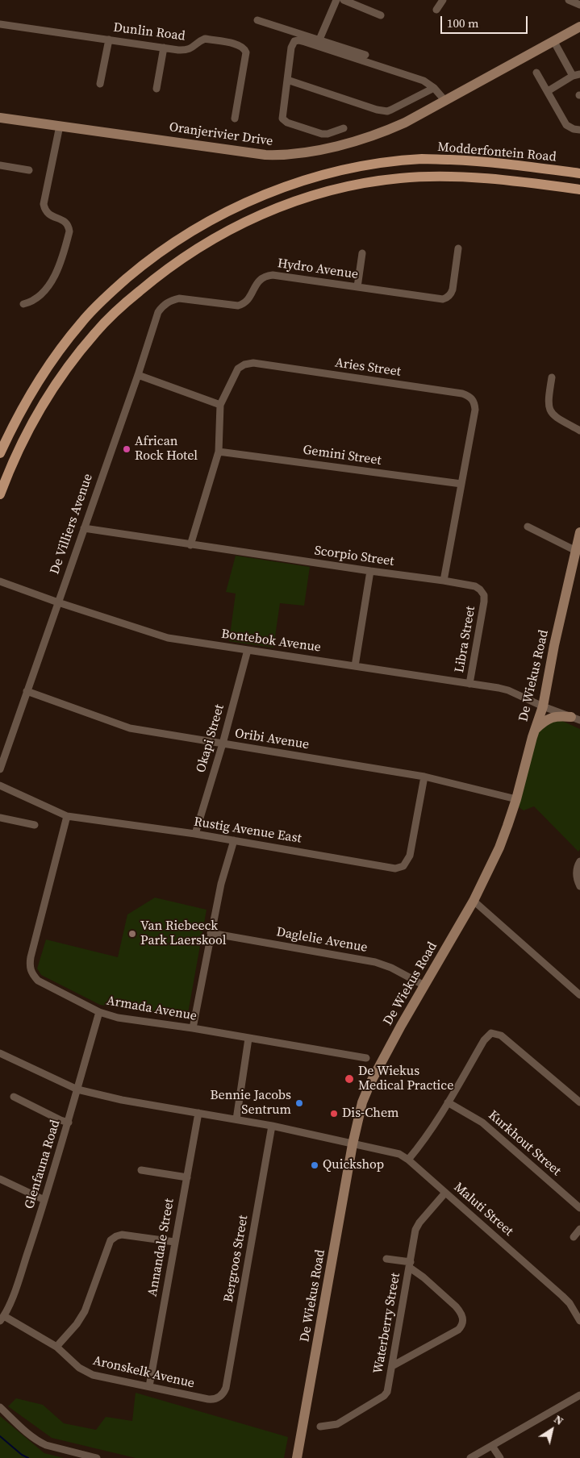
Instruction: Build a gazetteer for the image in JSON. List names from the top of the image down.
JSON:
{
  "streets": {
    "main road": ["Modderfontein Road"],
    "street": [
      "Dunlin Road",
      "Oranjerivier Drive",
      "Hydro Avenue",
      "Aries Street",
      "Gemini Street",
      "De Villiers Avenue",
      "Scorpio Street",
      "Libra Street",
      "Bontebok Avenue",
      "De Wiekus Road",
      "Okapi Street",
      "Oribi Avenue",
      "Rustig Avenue East",
      "Daglelie Avenue",
      "Armada Avenue",
      "Kurkhout Street",
      "Glenfauna Road",
      "Maluti Street",
      "Annandale Street",
      "Bergroos Street",
      "Waterberry Street",
      "Aronskelk Avenue"
    ]
  },
  "crossings": [
    ["Hydro Avenue", "De Villiers Avenue"],
    ["Aries Street", "Gemini Street"],
    ["De Villiers Avenue", "Scorpio Street"],
    ["De Villiers Avenue", "Bontebok Avenue"],
    ["De Villiers Avenue", "Oribi Avenue"],
    ["Scorpio Street", "Libra Street"],
    ["Libra Street", "Bontebok Avenue"],
    ["Bontebok Avenue", "De Wiekus Road"],
    ["Bontebok Avenue", "Okapi Street"],
    ["De Wiekus Road", "Oribi Avenue"],
    ["De Wiekus Road", "Daglelie Avenue"],
    ["De Wiekus Road", "Maluti Street"],
    ["Okapi Street", "Oribi Avenue"],
    ["Okapi Street", "Rustig Avenue East"],
    ["Oribi Avenue", "Rustig Avenue East"],
    ["Rustig Avenue East", "Armada Avenue"],
    ["Armada Avenue", "Glenfauna Road"],
    ["Glenfauna Road", "Maluti Street"],
    ["Glenfauna Road", "Aronskelk Avenue"],
    ["Maluti Street", "Annandale Street"],
    ["Maluti Street", "Bergroos Street"],
    ["Maluti Street", "Waterberry Street"],
    ["Annandale Street", "Aronskelk Avenue"],
    ["Bergroos Street", "Aronskelk Avenue"]
  ],
  "places": [
    "African Rock Hotel",
    "Van Riebeeck Park Laerskool",
    "De Wiekus Medical Practice",
    "Bennie Jacobs Sentrum",
    "Dis-Chem",
    "Quickshop"
  ],
  "scale_bar": "100 m",
  "north": "top right"
}
